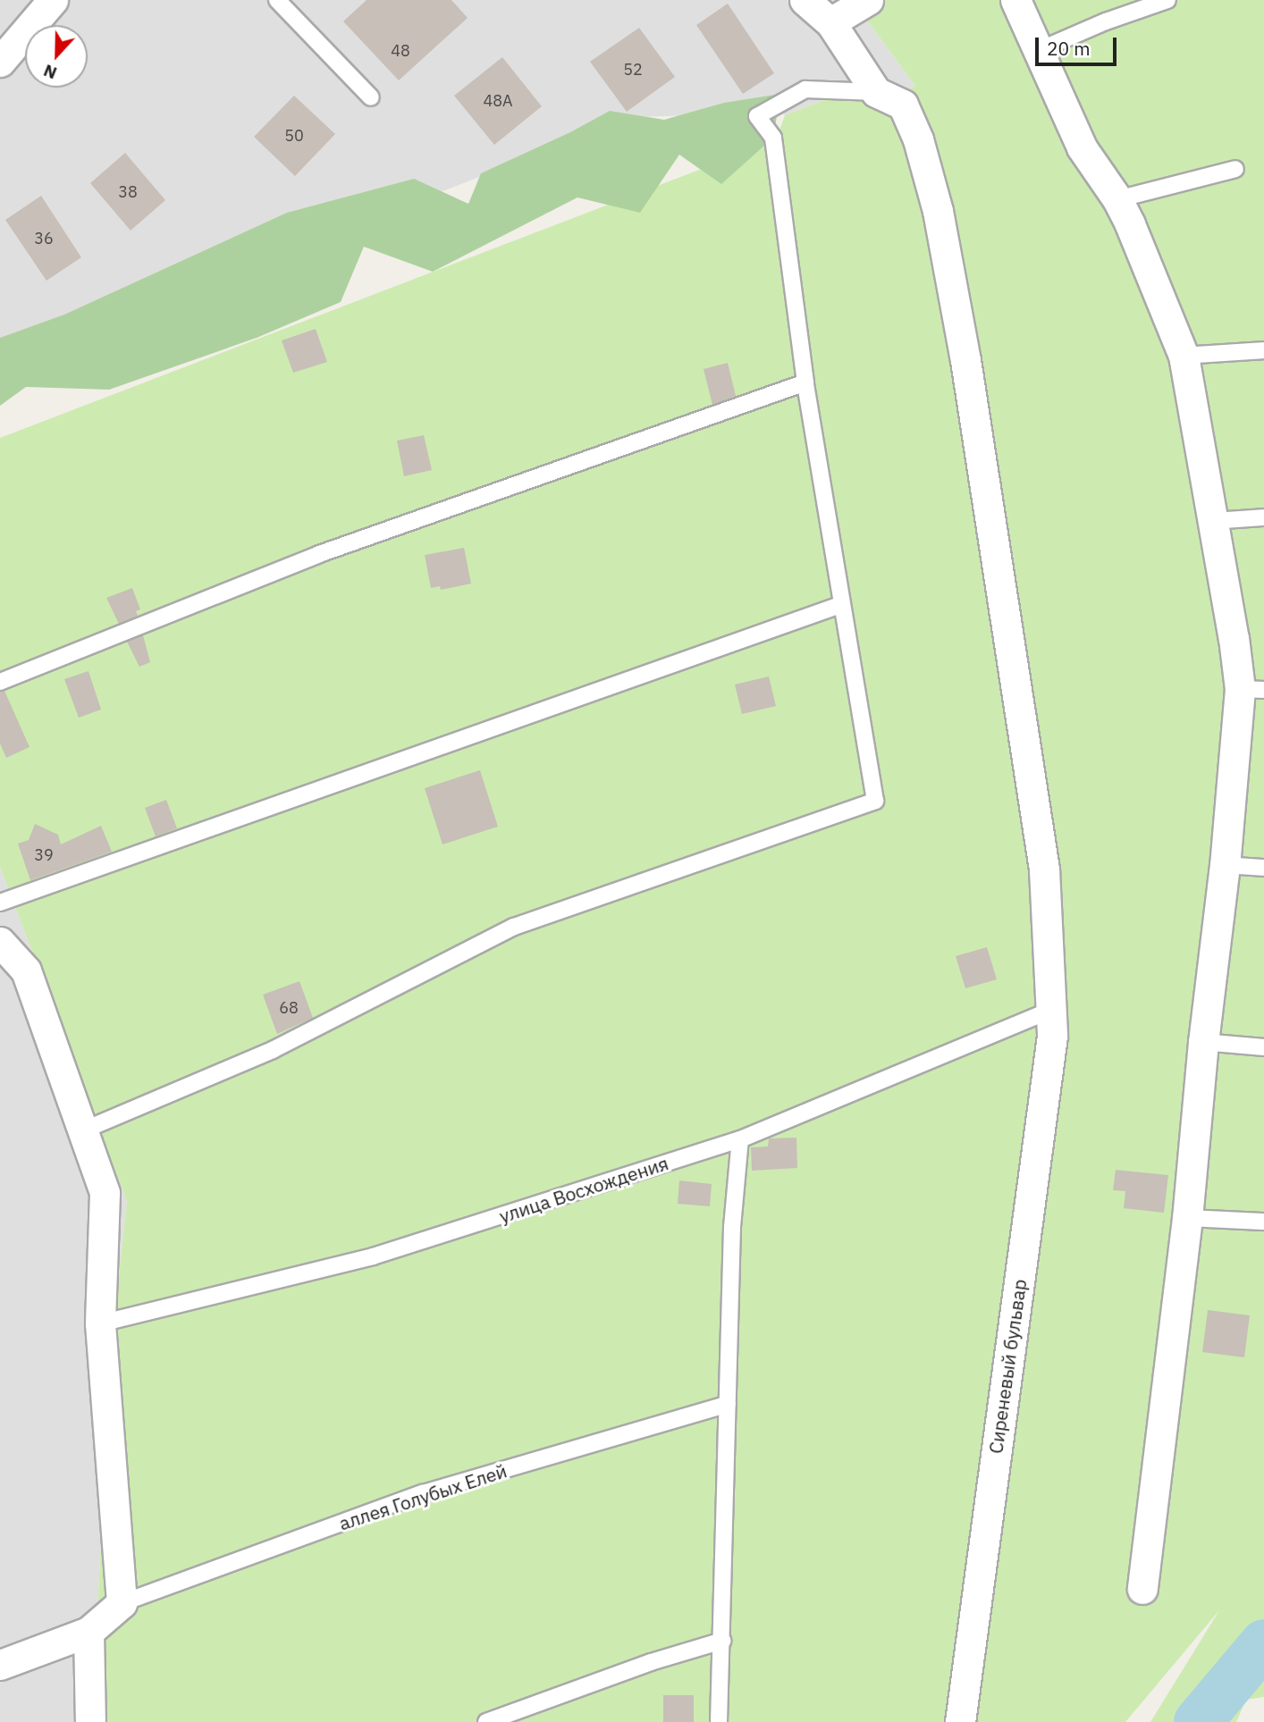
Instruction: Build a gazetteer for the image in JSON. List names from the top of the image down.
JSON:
{
  "streets": {
    "street": ["Сиреневый бульвар"],
    "lane": ["улица Восхождения", "аллея Голубых Елей"]
  },
  "crossings": [
    ["улица Восхождения", "Сиреневый бульвар"]
  ],
  "house_numbers": [
    "48",
    "52",
    "48А",
    "50",
    "38",
    "36",
    "39",
    "68"
  ],
  "scale_bar": "20 m",
  "north": "bottom"
}
